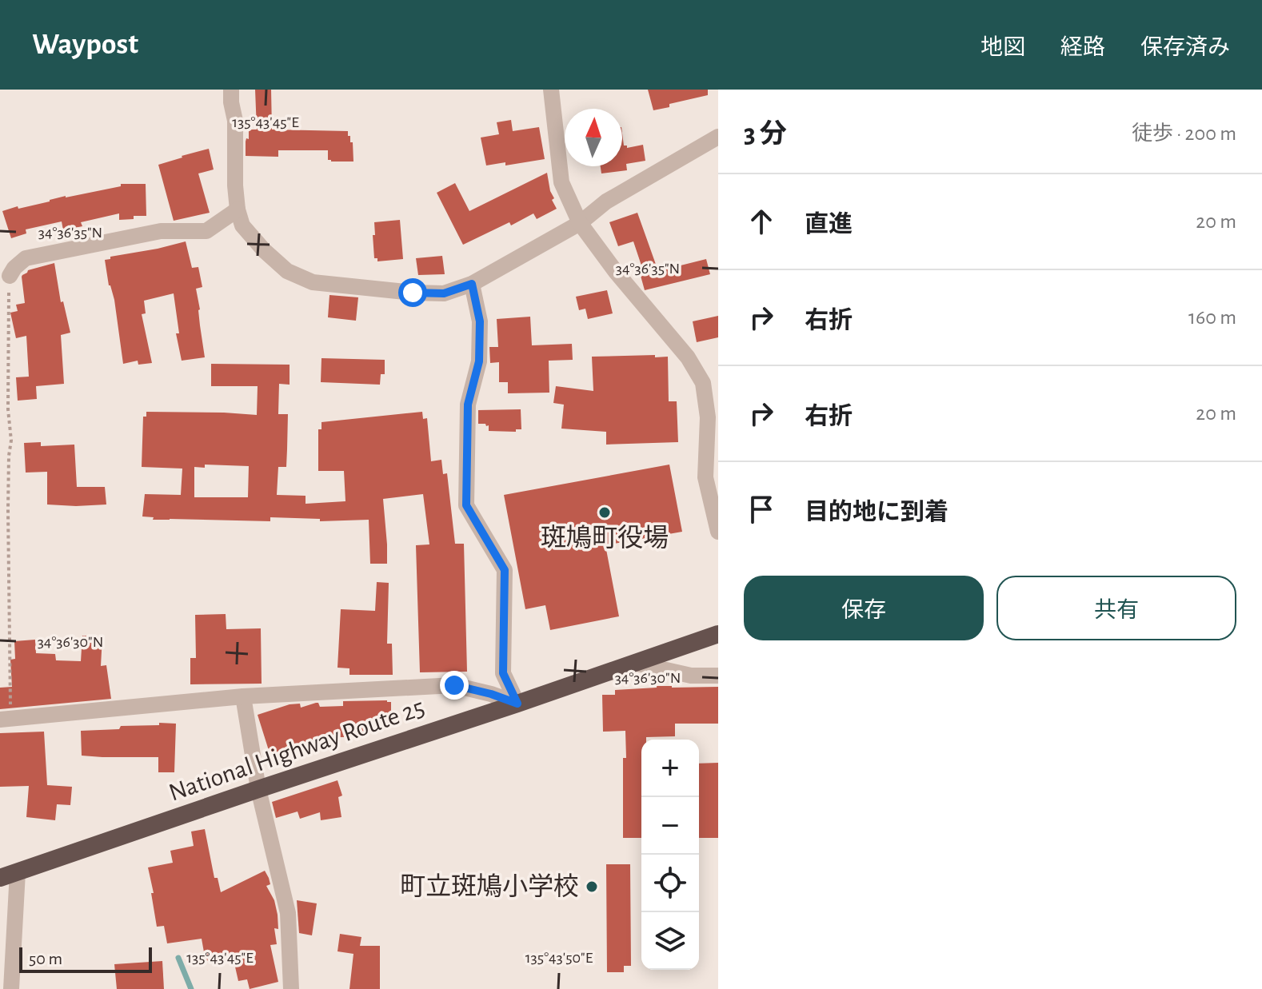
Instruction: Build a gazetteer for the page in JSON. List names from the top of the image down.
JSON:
{
  "streets": {
    "highway": ["National Highway Route 25"]
  },
  "places": ["斑鳩町役場", "町立斑鳩小学校"],
  "scale_bar": "50 m",
  "north": "top",
  "page": {
    "header": "Waypost",
    "nav": ["地図", "経路", "保存済み"],
    "heading": ["3 分", "徒歩 · 200 m"],
    "list": [
      ["直進", "20 m"],
      ["右折", "160 m"],
      ["右折", "20 m"],
      "目的地に到着"
    ],
    "buttons": ["保存", "共有"],
    "map_buttons": ["+", "−"],
    "scale": "50 m"
  },
  "coordinates": [
    "135°43'45\"E",
    "34°36'35\"N",
    "34°36'30\"N",
    "135°43'50\"E"
  ]
}
